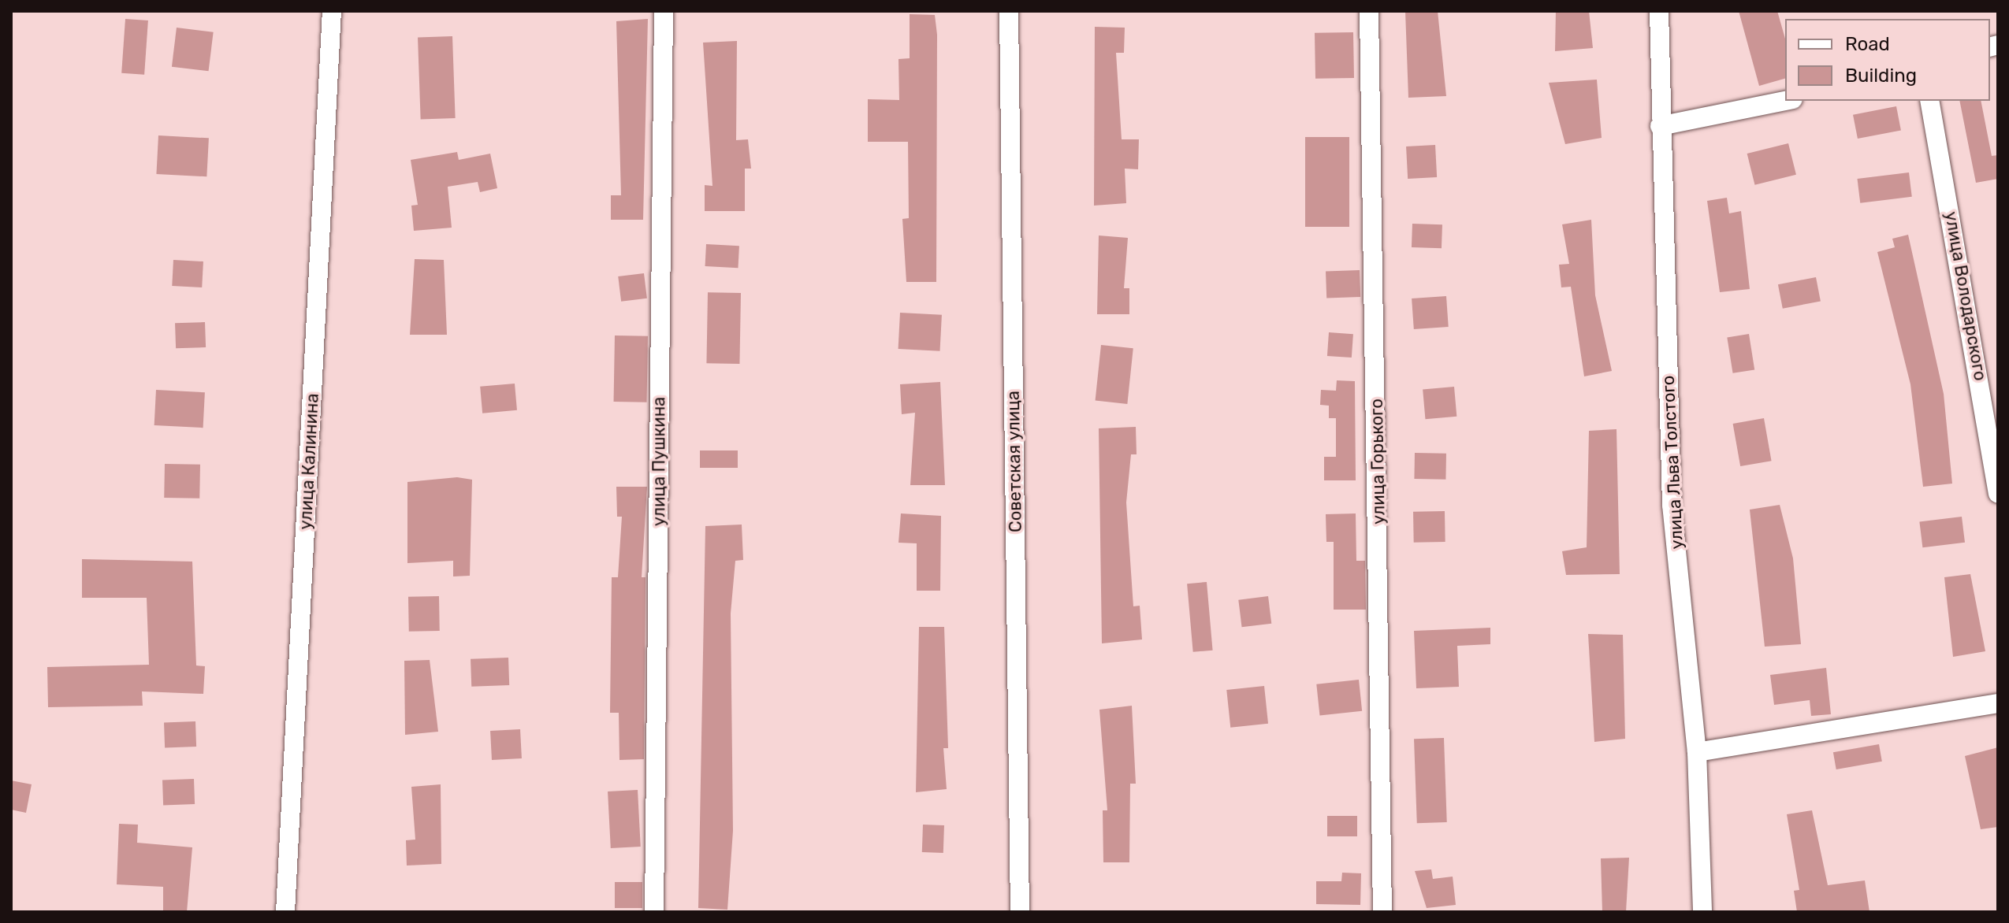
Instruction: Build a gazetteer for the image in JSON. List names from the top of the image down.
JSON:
{
  "streets": {
    "street": [
      "улица Володарского",
      "улица Калинина",
      "улица Пушкина",
      "Советская улица",
      "улица Горького",
      "улица Льва Толстого"
    ]
  },
  "legend": ["Road", "Building"]
}
